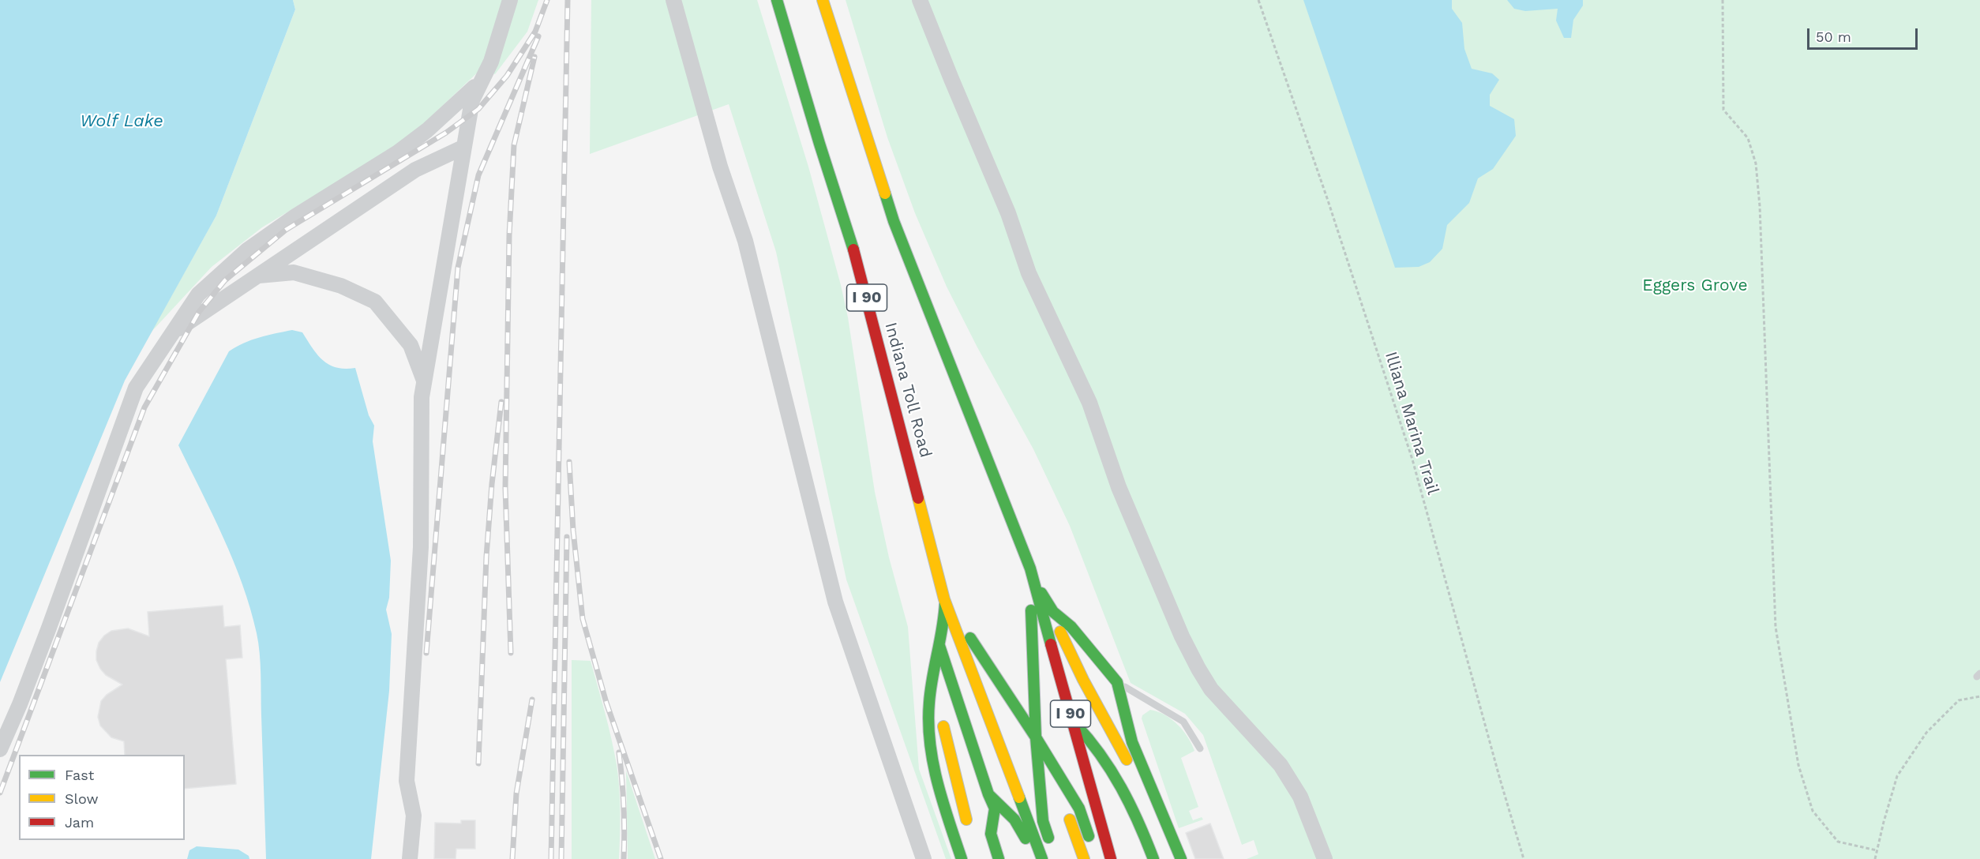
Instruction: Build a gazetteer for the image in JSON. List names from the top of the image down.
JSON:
{
  "streets": {
    "highway": ["I 90", "Indiana Toll Road"],
    "path": ["Illiana Marina Trail"]
  },
  "crossings": [
    ["I 90", "Indiana Toll Road"]
  ],
  "water": ["Wolf Lake"],
  "parks": ["Eggers Grove"],
  "legend": ["Fast", "Slow", "Jam"],
  "scale_bar": "50 m"
}
